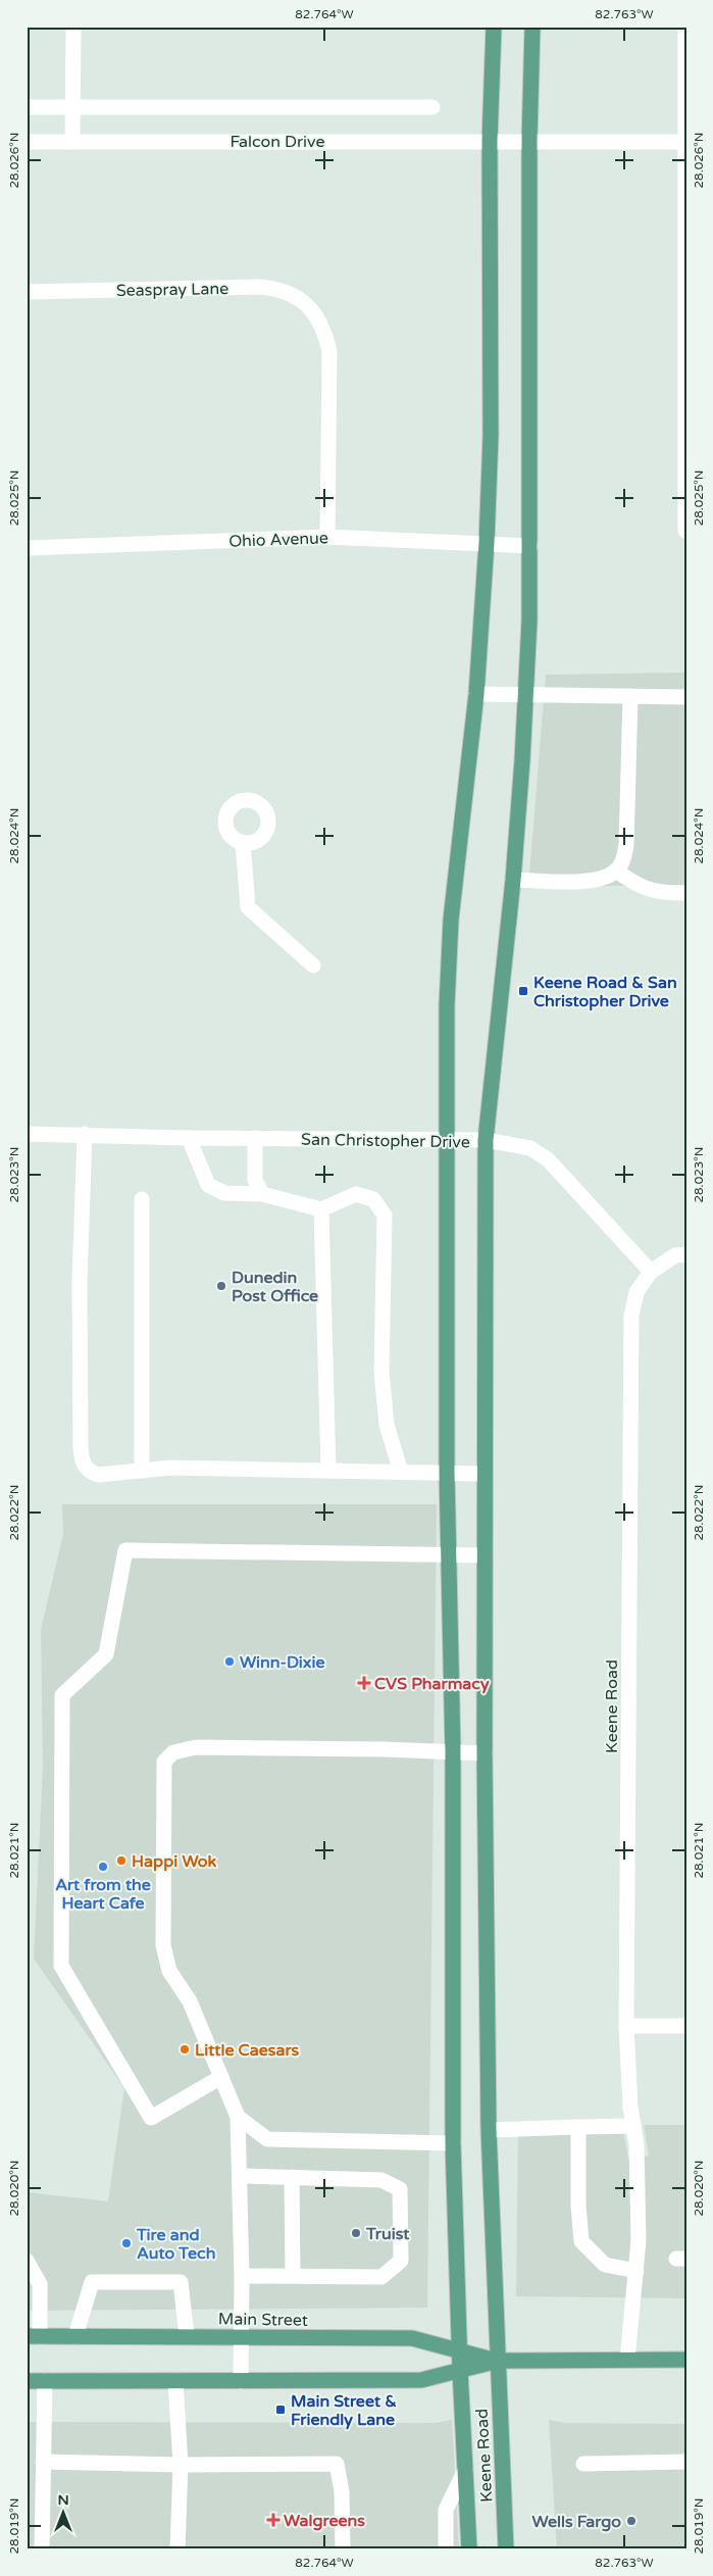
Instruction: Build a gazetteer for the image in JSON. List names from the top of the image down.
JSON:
{
  "streets": {
    "main road": ["Keene Road", "Main Street"],
    "street": [
      "Falcon Drive",
      "Seaspray Lane",
      "Ohio Avenue",
      "San Christopher Drive"
    ]
  },
  "crossings": [
    ["Falcon Drive", "Keene Road"],
    ["Seaspray Lane", "Ohio Avenue"],
    ["Ohio Avenue", "Keene Road"],
    ["San Christopher Drive", "Keene Road"],
    ["Keene Road", "Main Street"]
  ],
  "places": {
    "transit": ["Keene Road & San Christopher Drive", "Main Street & Friendly Lane"],
    "other": [
      "Dunedin Post Office",
      "Winn-Dixie",
      "Happi Wok",
      "Art from the Heart Cafe",
      "Little Caesars",
      "Truist",
      "Tire and Auto Tech",
      "Wells Fargo"
    ],
    "health": ["CVS Pharmacy", "Walgreens"]
  },
  "north": "top",
  "coordinates": [
    "82.764°W",
    "82.763°W",
    "28.026°N",
    "28.025°N",
    "28.024°N",
    "28.023°N",
    "28.022°N",
    "28.021°N",
    "28.020°N",
    "28.019°N"
  ]
}
